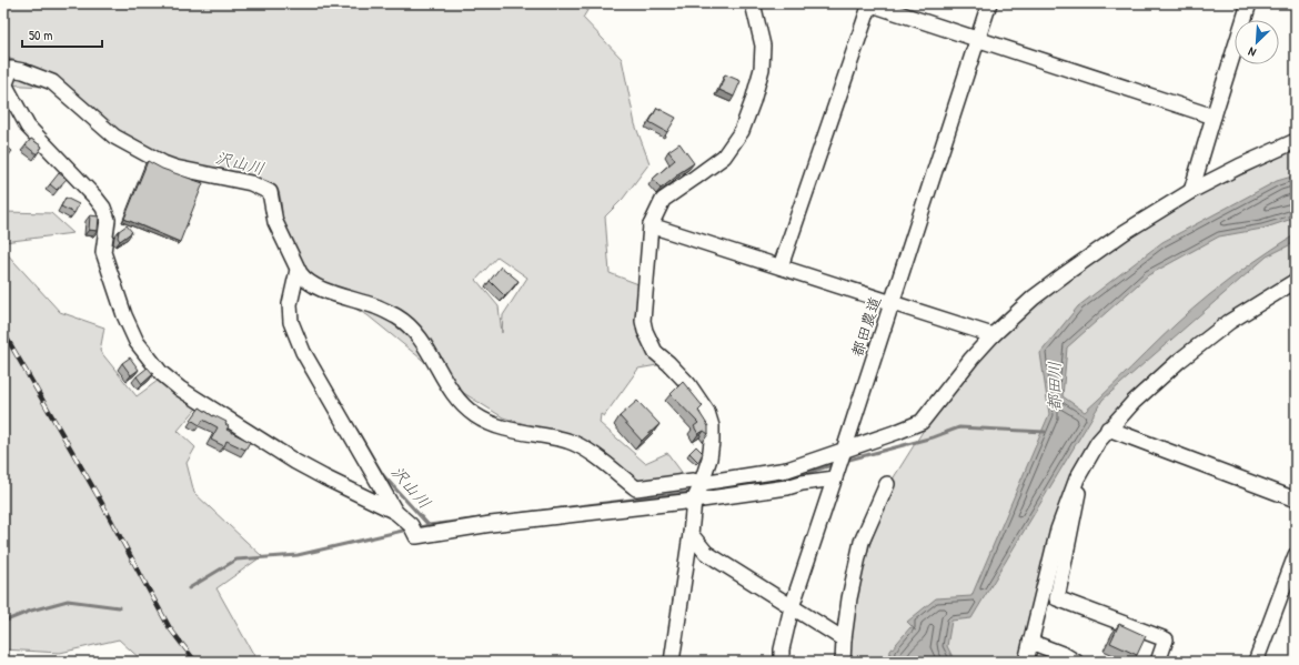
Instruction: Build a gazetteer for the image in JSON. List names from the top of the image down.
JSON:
{
  "streets": {
    "street": ["都田農道"]
  },
  "water": ["沢山川", "都田川"],
  "scale_bar": "50 m",
  "north": "bottom left"
}
